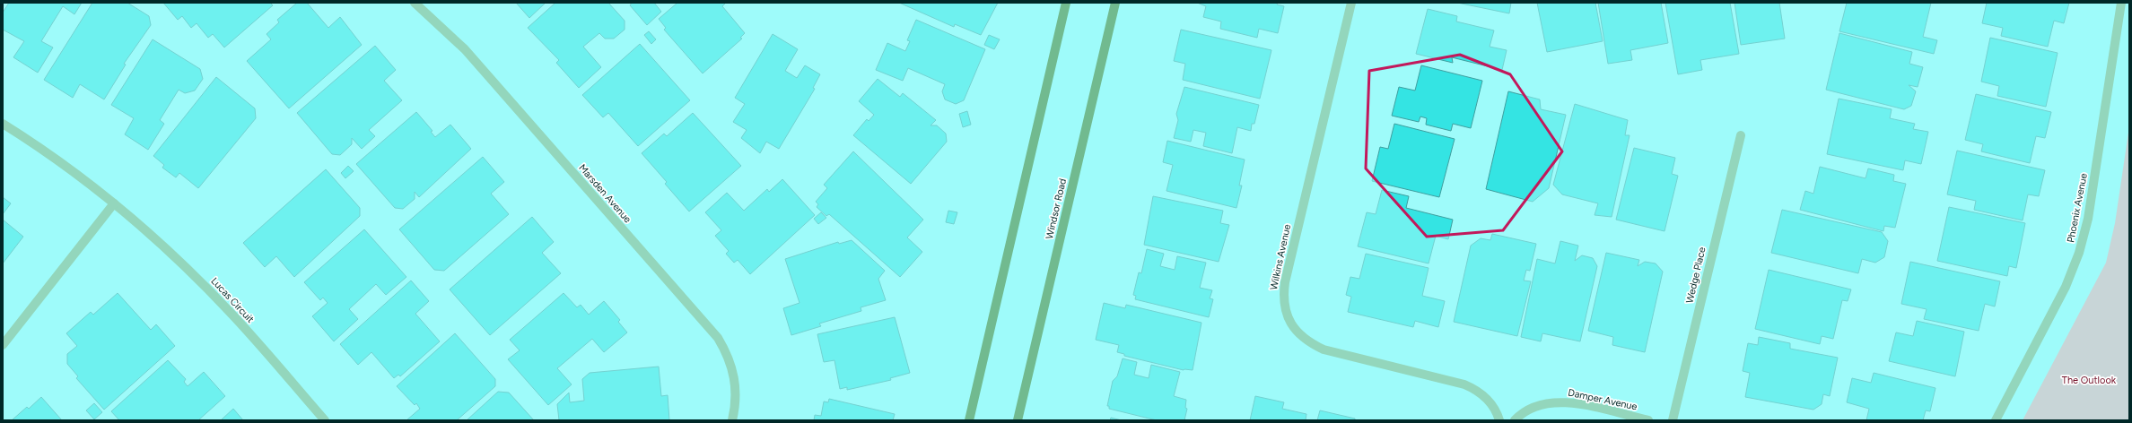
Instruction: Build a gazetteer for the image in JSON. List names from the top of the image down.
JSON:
{
  "streets": {
    "main road": ["Windsor Road"],
    "street": [
      "Marsden Avenue",
      "Phoenix Avenue",
      "Wilkins Avenue",
      "Wedge Place",
      "Lucas Circuit",
      "Damper Avenue"
    ]
  },
  "parks": ["The Outlook"]
}
